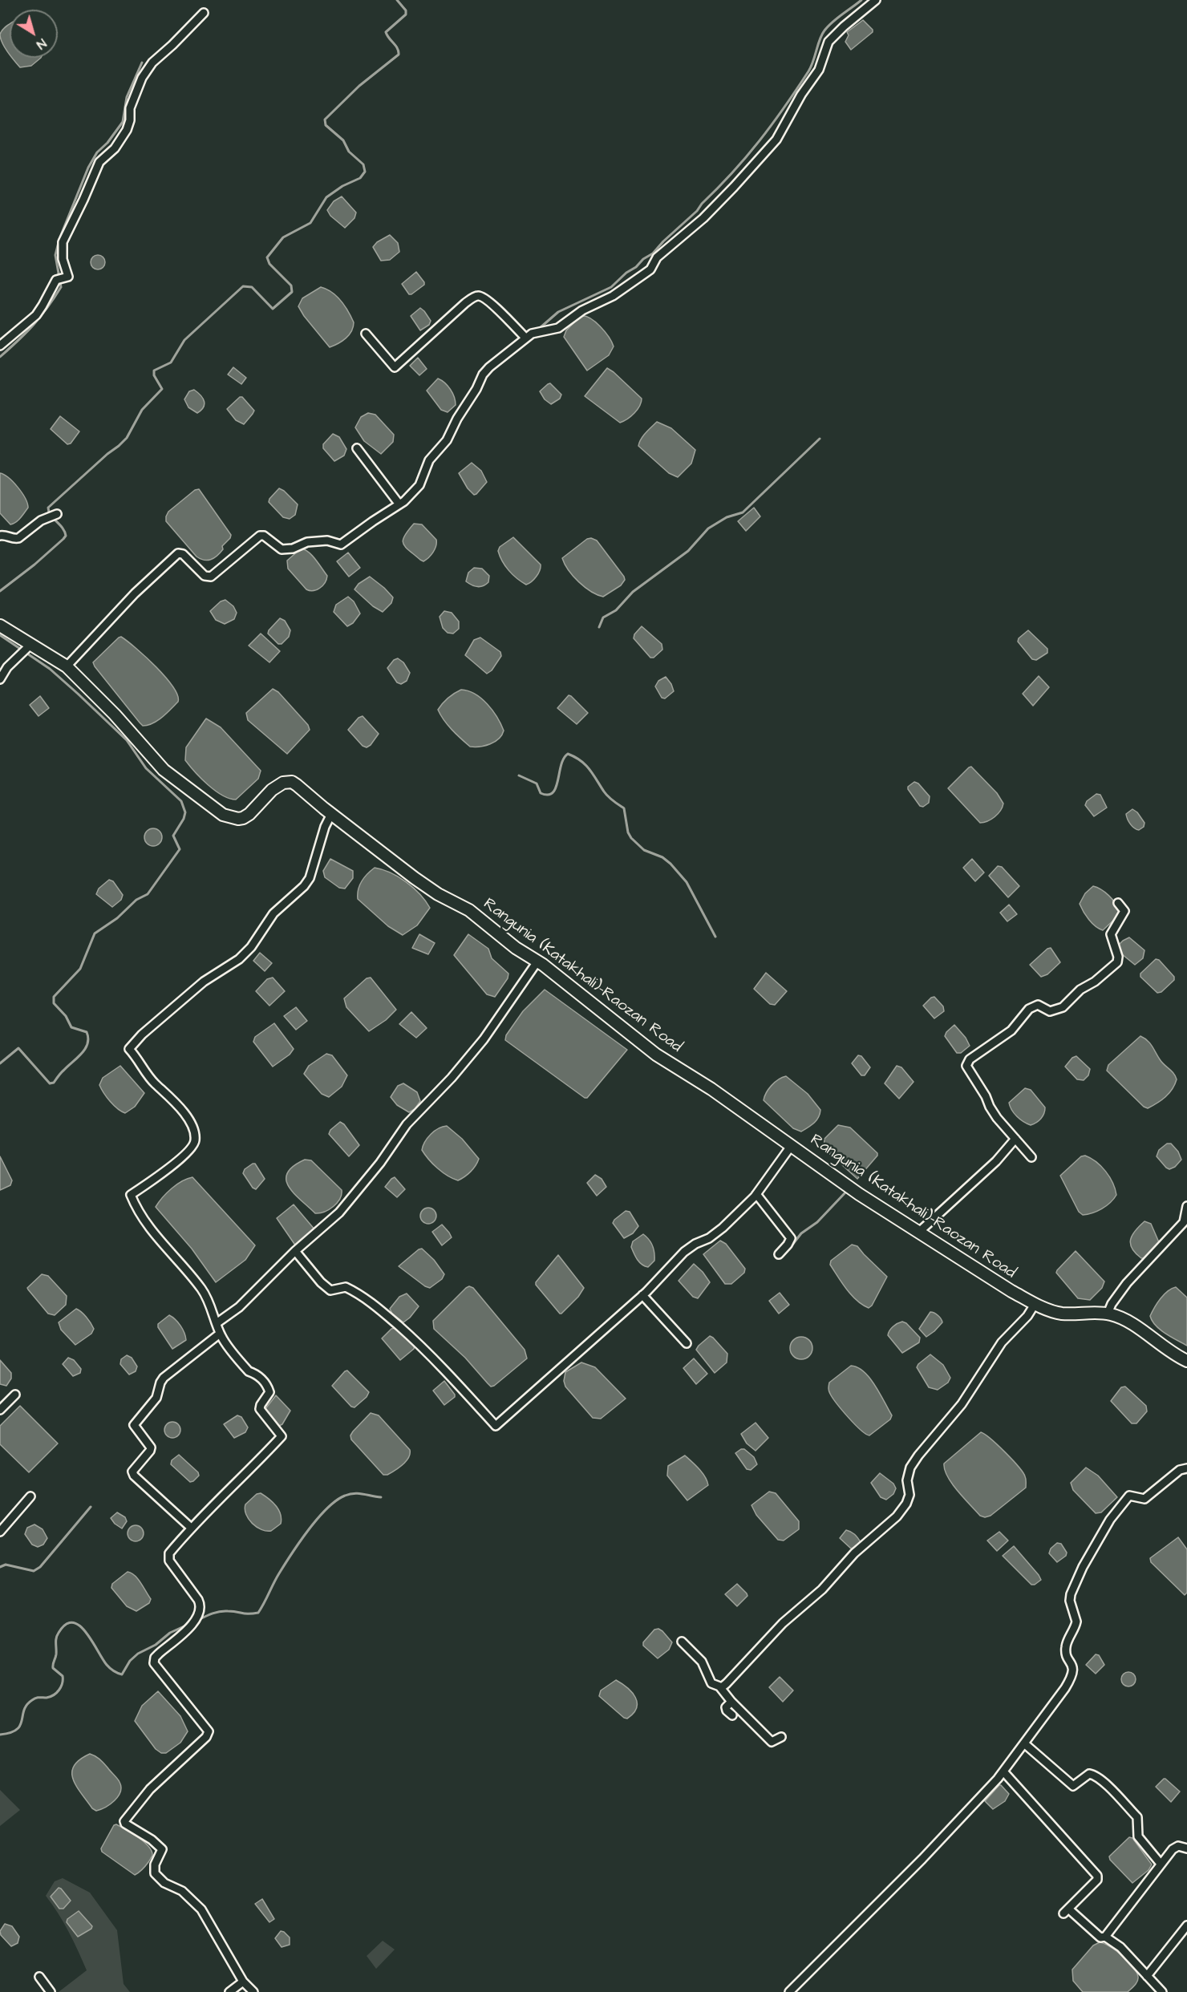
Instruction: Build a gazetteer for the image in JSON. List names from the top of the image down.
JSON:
{
  "streets": {
    "main road": ["Rangunia (Katakhali)-Raozan Road"]
  },
  "north": "bottom right"
}
